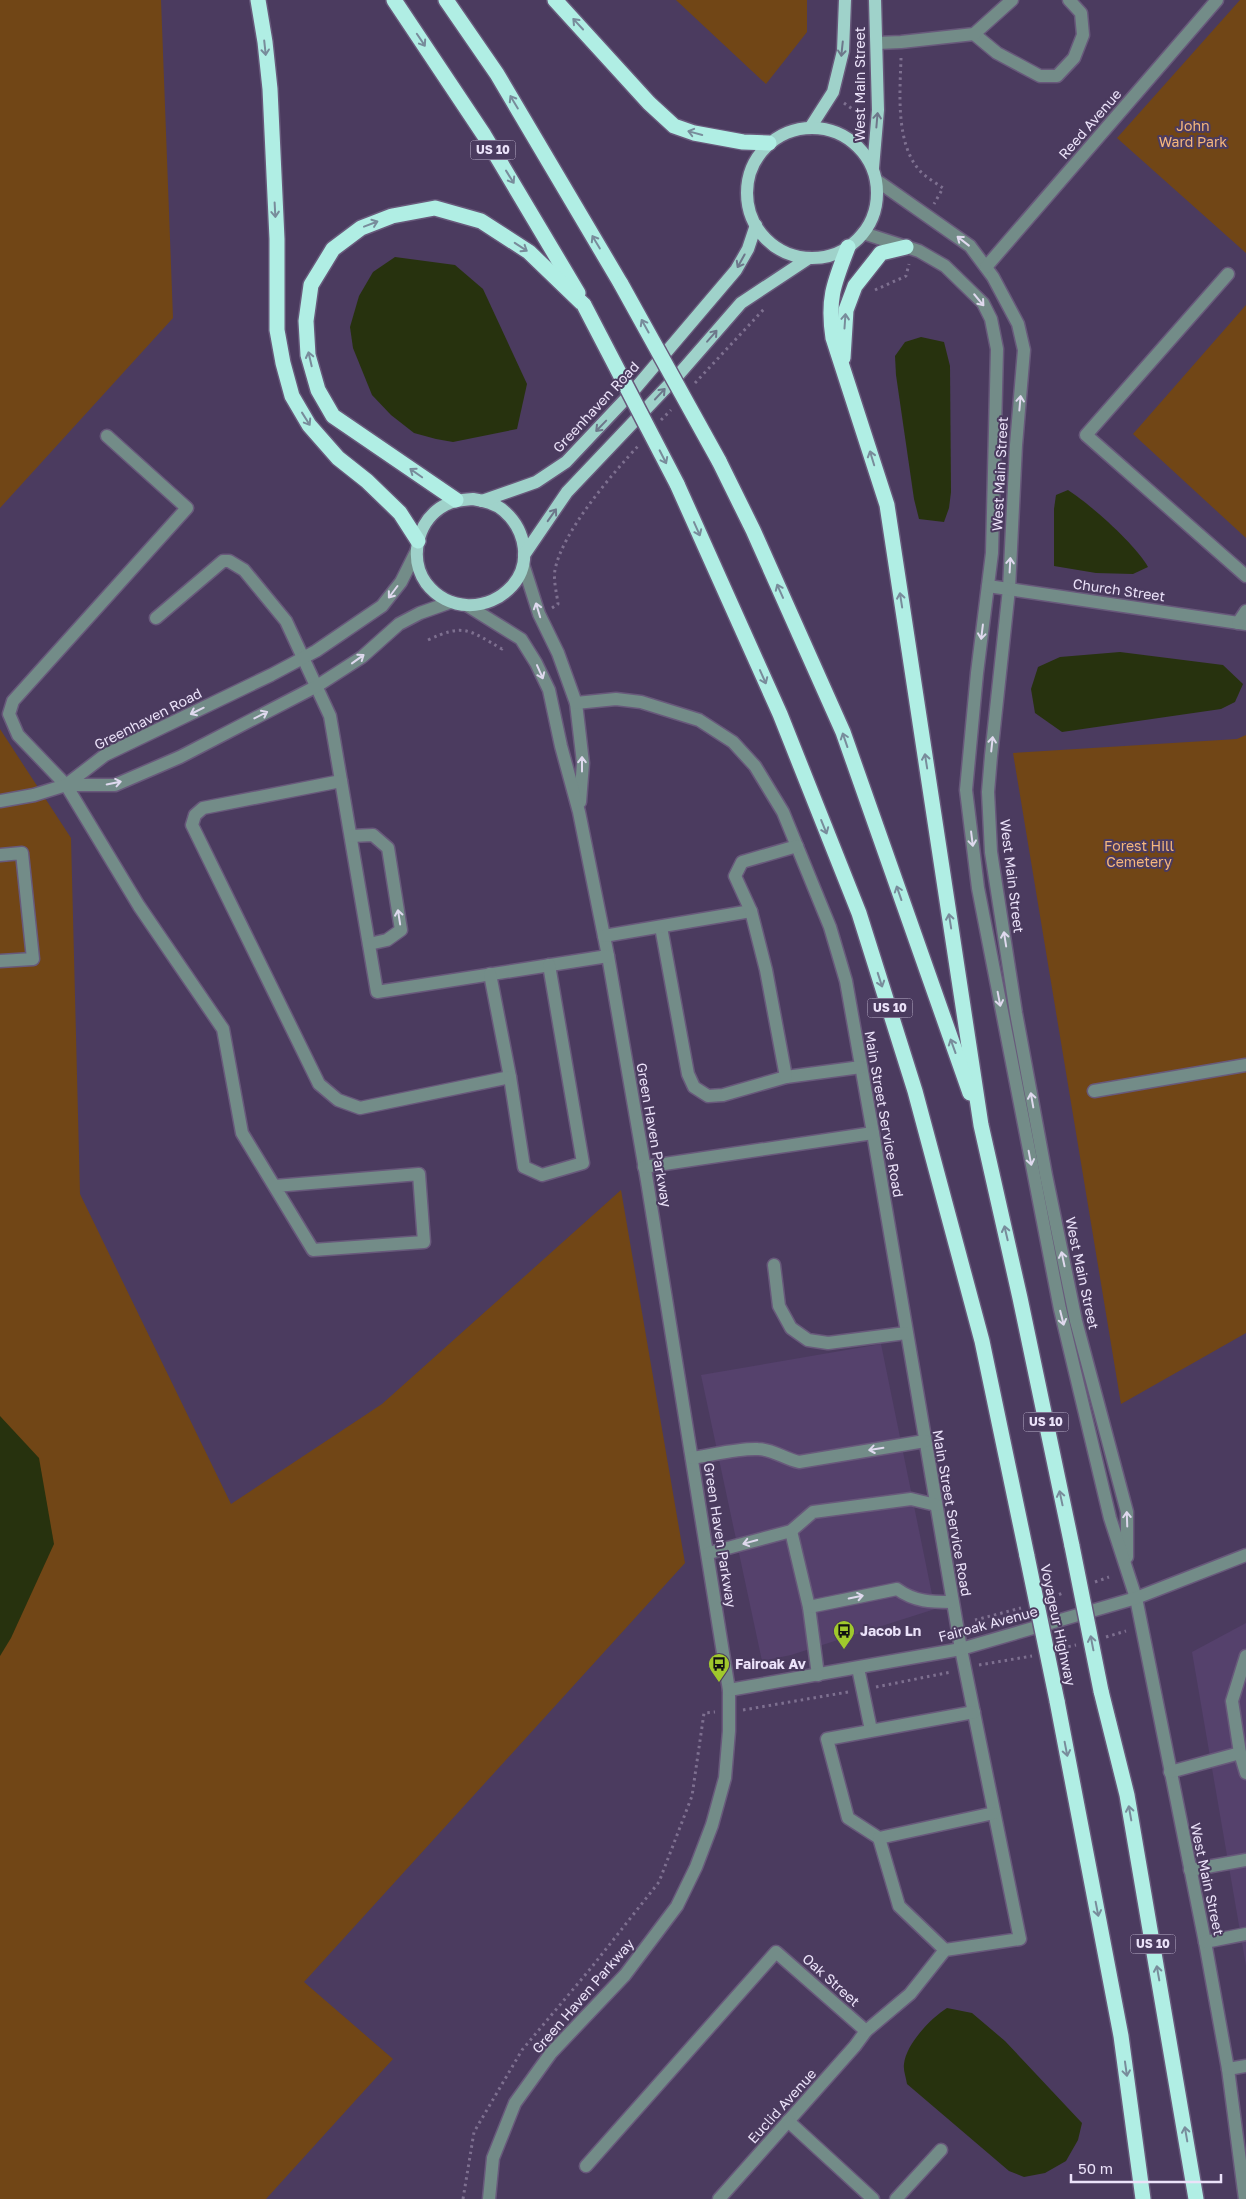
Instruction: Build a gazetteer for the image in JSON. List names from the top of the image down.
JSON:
{
  "streets": {
    "highway": ["US 10", "Voyageur Highway"],
    "main road": ["West Main Street", "Greenhaven Road"],
    "street": [
      "Reed Avenue",
      "Church Street",
      "Main Street Service Road",
      "Green Haven Parkway",
      "Fairoak Avenue",
      "Oak Street",
      "Euclid Avenue"
    ]
  },
  "crossings": [
    ["West Main Street", "Reed Avenue"],
    ["West Main Street", "Greenhaven Road"],
    ["West Main Street", "Church Street"],
    ["West Main Street", "Fairoak Avenue"],
    ["US 10", "Voyageur Highway"],
    ["Main Street Service Road", "Fairoak Avenue"],
    ["Main Street Service Road", "Euclid Avenue"],
    ["Green Haven Parkway", "Fairoak Avenue"],
    ["Oak Street", "Euclid Avenue"]
  ],
  "parks": ["John Ward Park", "Forest Hill Cemetery"],
  "places": {
    "bus stop": ["Jacob Ln", "Fairoak Av"]
  },
  "scale_bar": "50 m"
}
